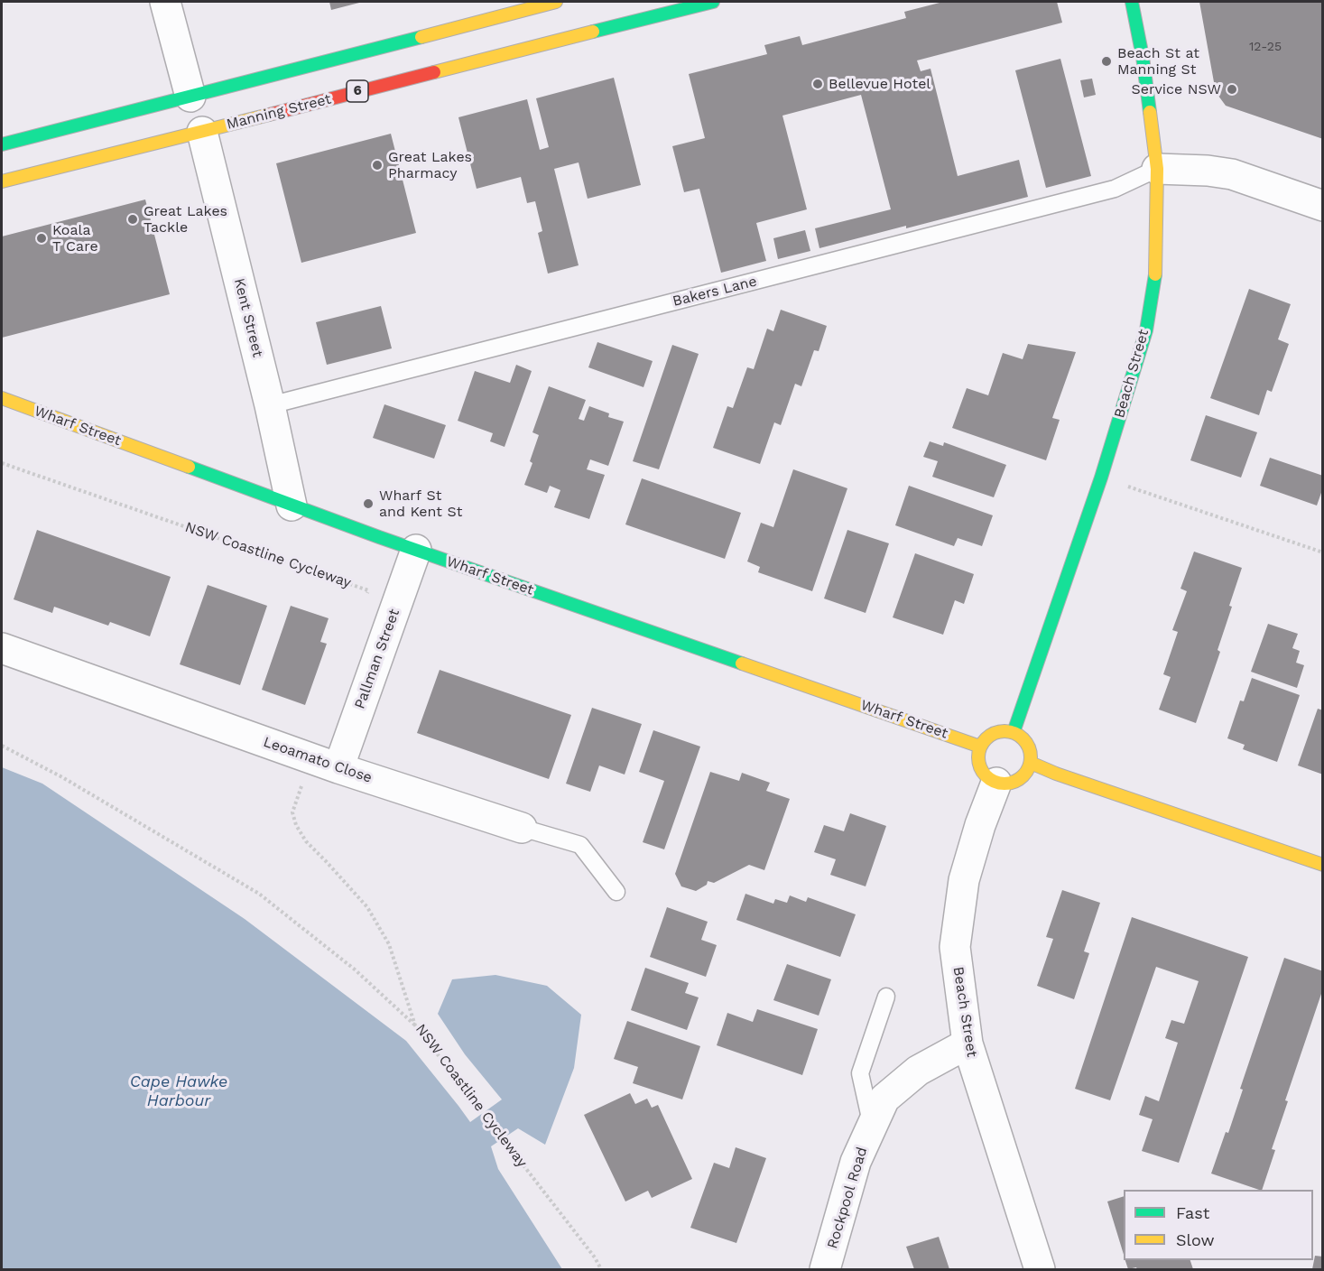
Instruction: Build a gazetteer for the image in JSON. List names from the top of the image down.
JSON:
{
  "streets": {
    "street": [
      "6",
      "Manning Street",
      "Kent Street",
      "Beach Street",
      "Wharf Street",
      "Pallman Street",
      "Leoamato Close",
      "Rockpool Road"
    ],
    "lane": ["Bakers Lane"],
    "path": ["NSW Coastline Cycleway"]
  },
  "crossings": [
    ["Manning Street", "Kent Street"],
    ["Bakers Lane", "Kent Street"],
    ["Bakers Lane", "Beach Street"],
    ["Kent Street", "Wharf Street"],
    ["Beach Street", "Wharf Street"],
    ["Beach Street", "Rockpool Road"],
    ["Wharf Street", "Pallman Street"],
    ["NSW Coastline Cycleway", "Leoamato Close"],
    ["Pallman Street", "Leoamato Close"]
  ],
  "water": ["Cape Hawke Harbour"],
  "places": [
    "Beach St at Manning St",
    "Bellevue Hotel",
    "Service NSW",
    "Great Lakes Pharmacy",
    "Great Lakes Tackle",
    "Koala T Care",
    "Wharf St and Kent St"
  ],
  "house_numbers": ["12-25"],
  "legend": ["Fast", "Slow"]
}
